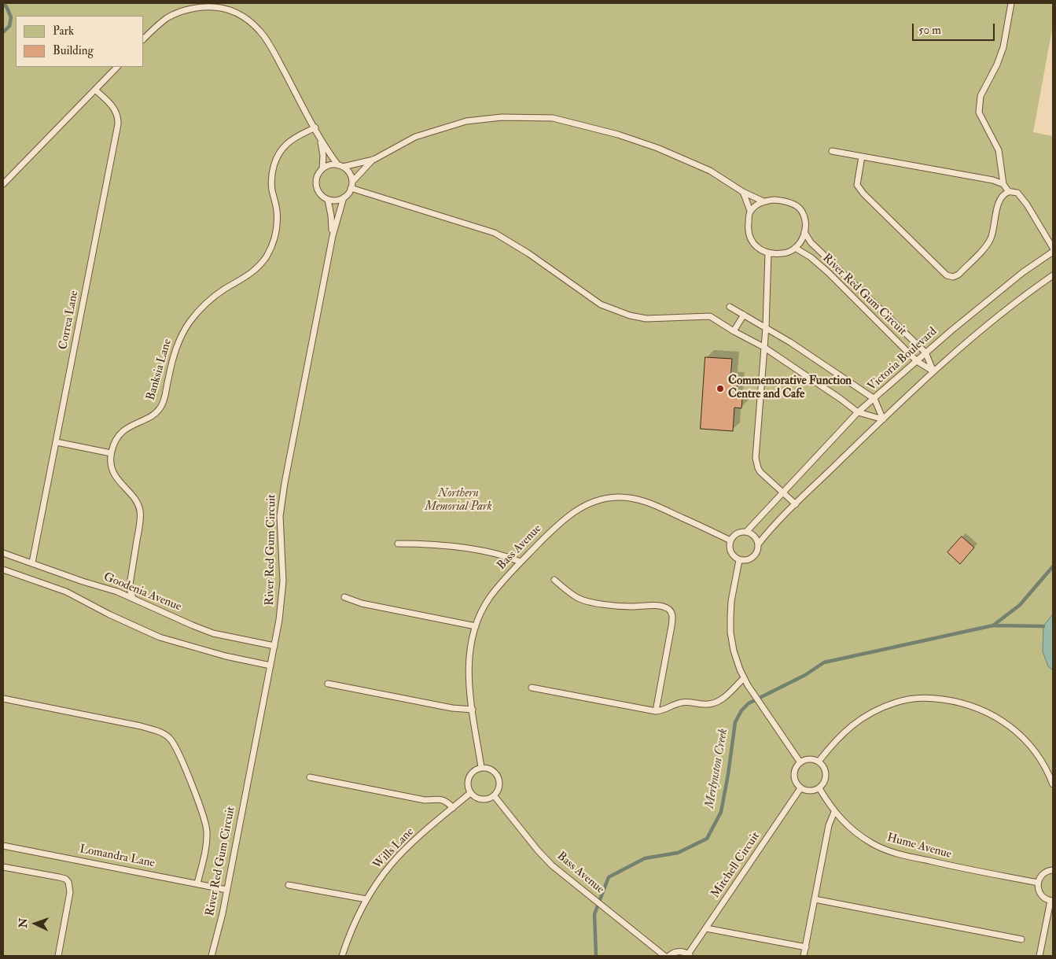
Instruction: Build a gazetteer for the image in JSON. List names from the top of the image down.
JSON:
{
  "streets": {
    "lane": [
      "River Red Gum Circuit",
      "Correa Lane",
      "Victoria Boulevard",
      "Banksia Lane",
      "Bass Avenue",
      "Goodenia Avenue",
      "Hume Avenue",
      "Wills Lane",
      "Lomandra Lane",
      "Mitchell Circuit"
    ]
  },
  "crossings": [
    ["River Red Gum Circuit", "Victoria Boulevard"],
    ["River Red Gum Circuit", "Goodenia Avenue"],
    ["River Red Gum Circuit", "Lomandra Lane"],
    ["Correa Lane", "Goodenia Avenue"],
    ["Victoria Boulevard", "Bass Avenue"],
    ["Bass Avenue", "Wills Lane"],
    ["Hume Avenue", "Mitchell Circuit"]
  ],
  "water": ["Merlynston Creek"],
  "parks": ["Northern Memorial Park"],
  "places": ["Commemorative Function Centre and Cafe"],
  "legend": ["Park", "Building"],
  "scale_bar": "50 m",
  "north": "left"
}
